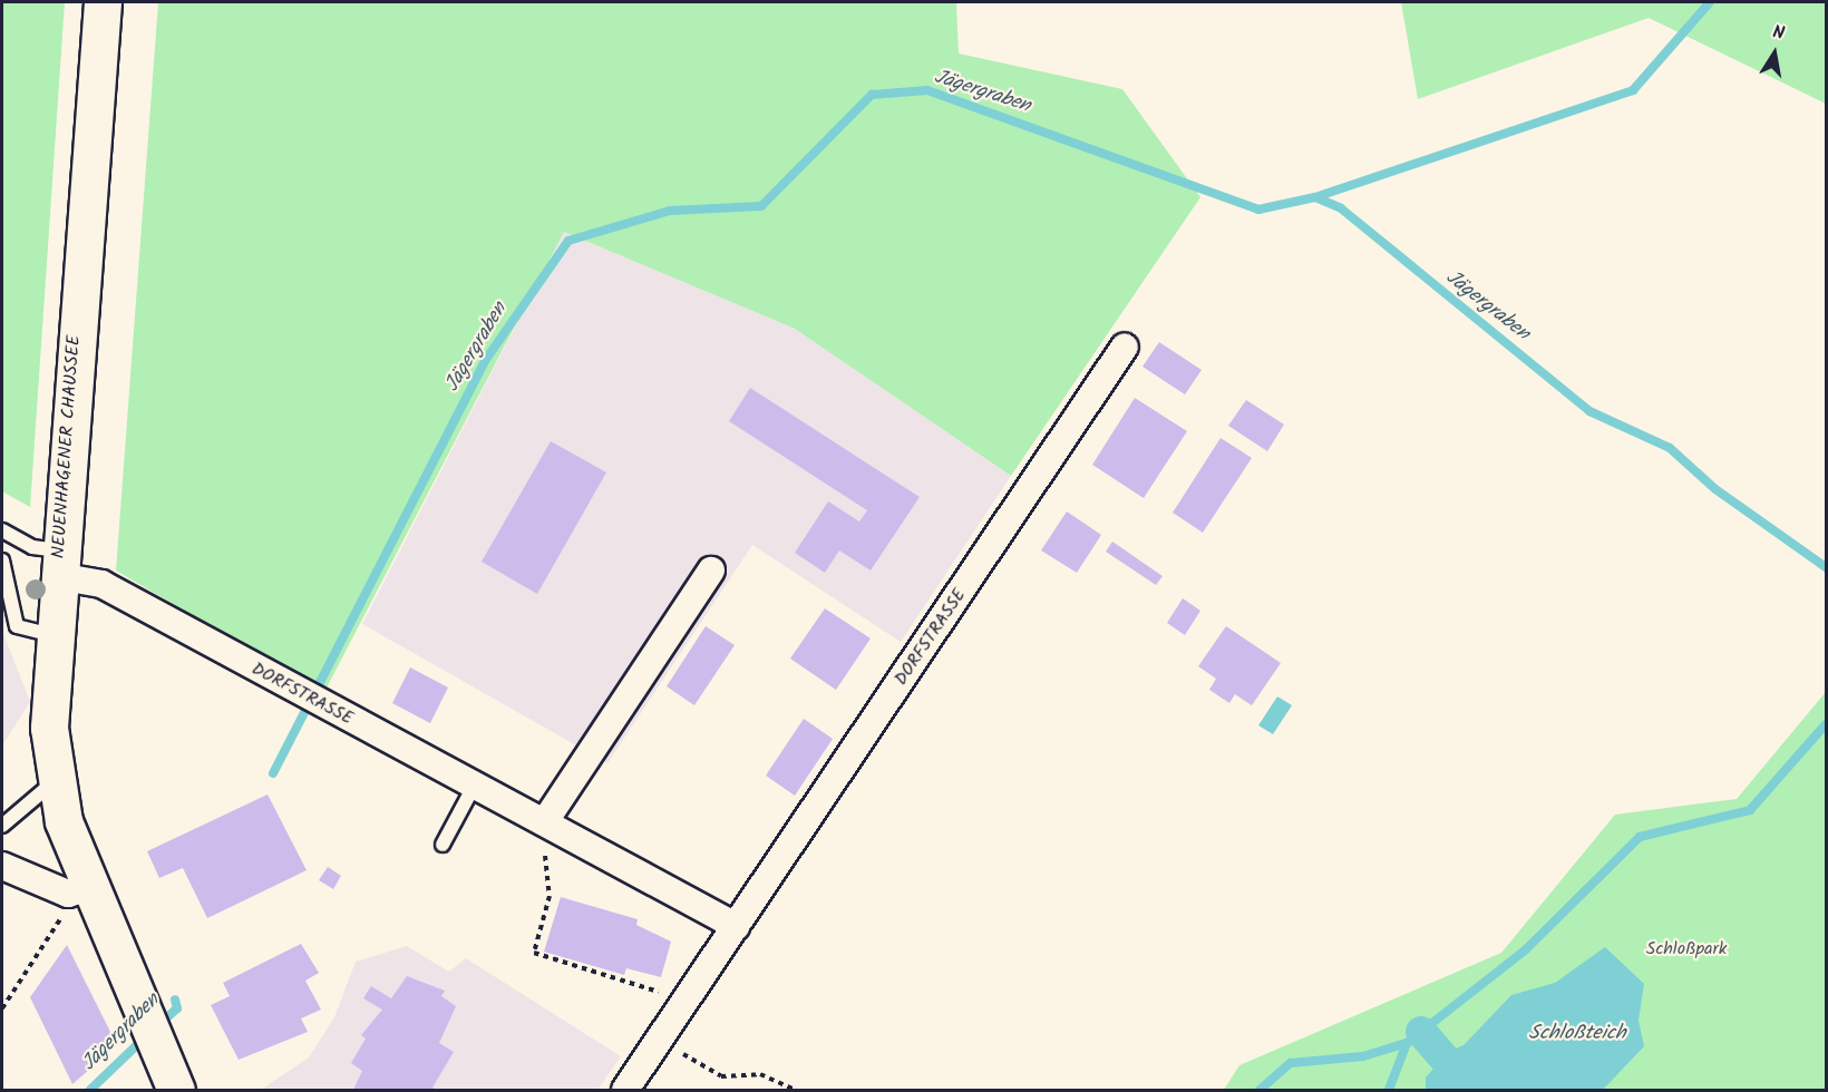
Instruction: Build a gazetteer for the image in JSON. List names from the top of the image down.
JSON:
{
  "streets": {
    "main road": ["NEUENHAGENER CHAUSSEE"],
    "street": ["DORFSTRASSE"]
  },
  "crossings": [
    ["NEUENHAGENER CHAUSSEE", "DORFSTRASSE"]
  ],
  "water": ["Jägergraben", "Schloßteich"],
  "parks": ["Schloßpark"],
  "north": "top"
}
